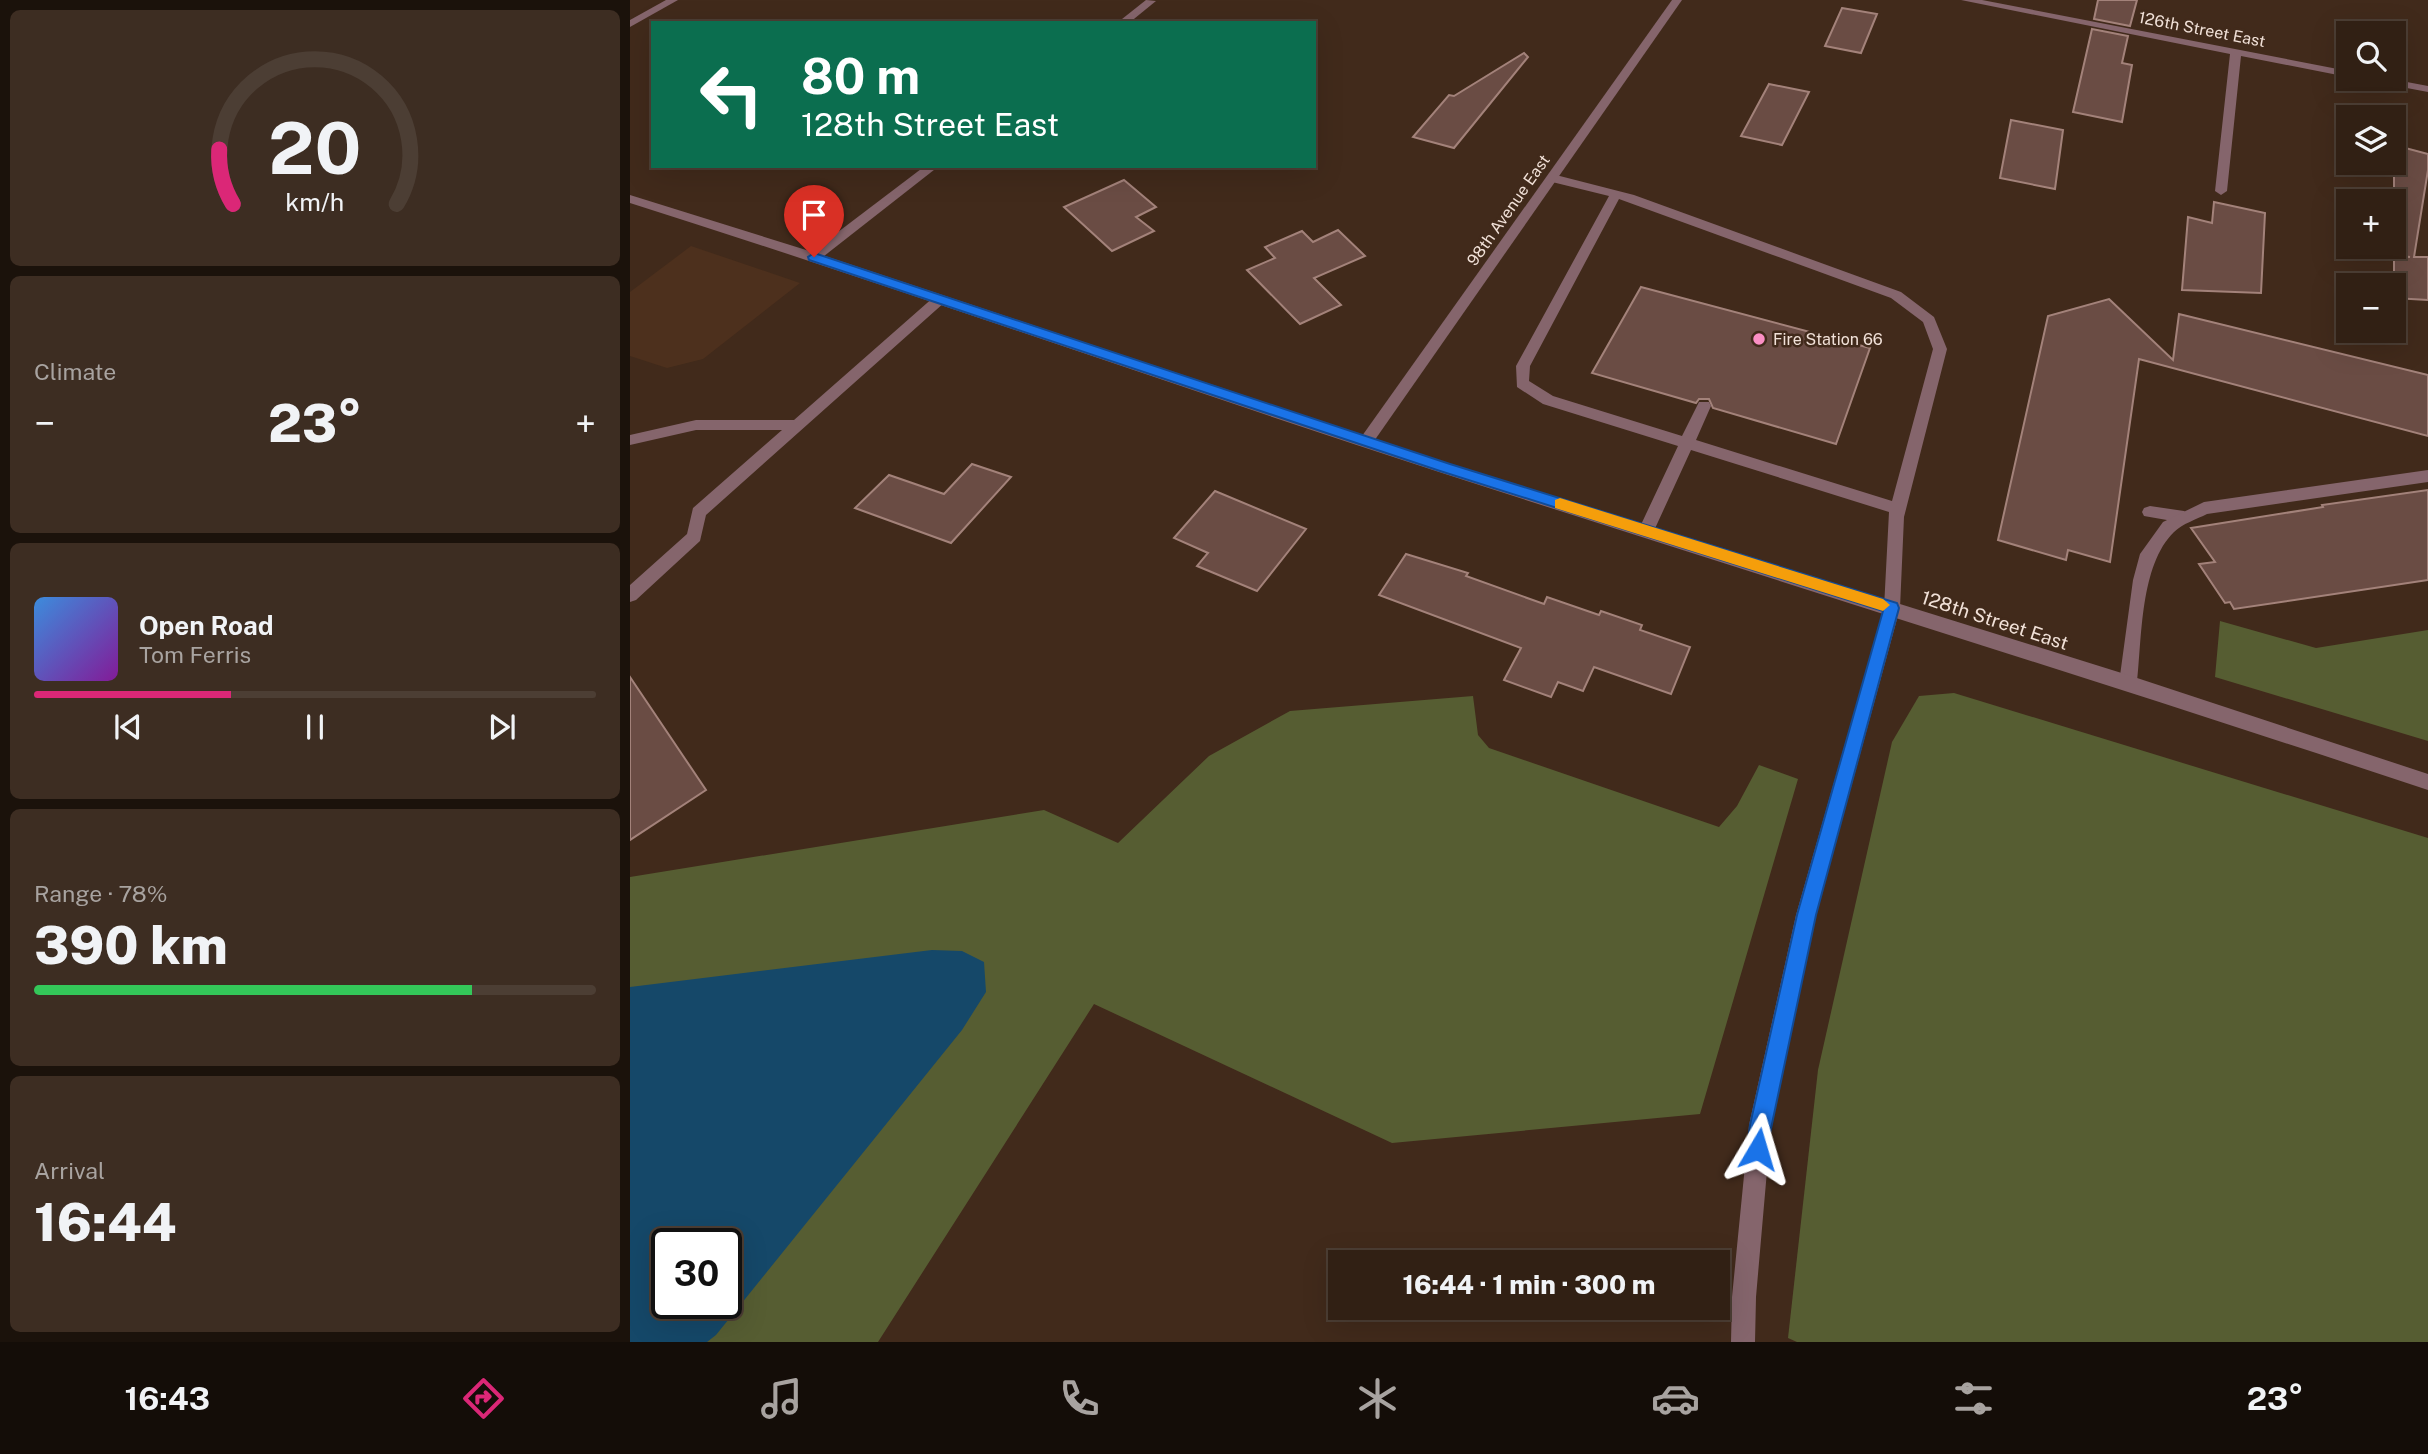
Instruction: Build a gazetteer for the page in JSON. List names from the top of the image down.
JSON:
{
  "streets": {
    "street": ["126th Street East", "98th Avenue East", "128th Street East"]
  },
  "crossings": [
    ["98th Avenue East", "128th Street East"]
  ],
  "places": ["Fire Station 66"],
  "page": {
    "map_buttons": ["+", "−"],
    "turn": ["80 m", "128th Street East"],
    "tile": [
      "Climate",
      ["Range · 78%", "390 km"],
      ["Arrival", "16:44"]
    ],
    "heat": ["−", "23°", "+"],
    "song": ["Open Road", "Tom Ferris"],
    "limit": "30",
    "trip": "16:44 · 1 min · 300 m",
    "tabs": ["16:43", "23°"],
    "gauge": ["20", "km/h"]
  }
}
